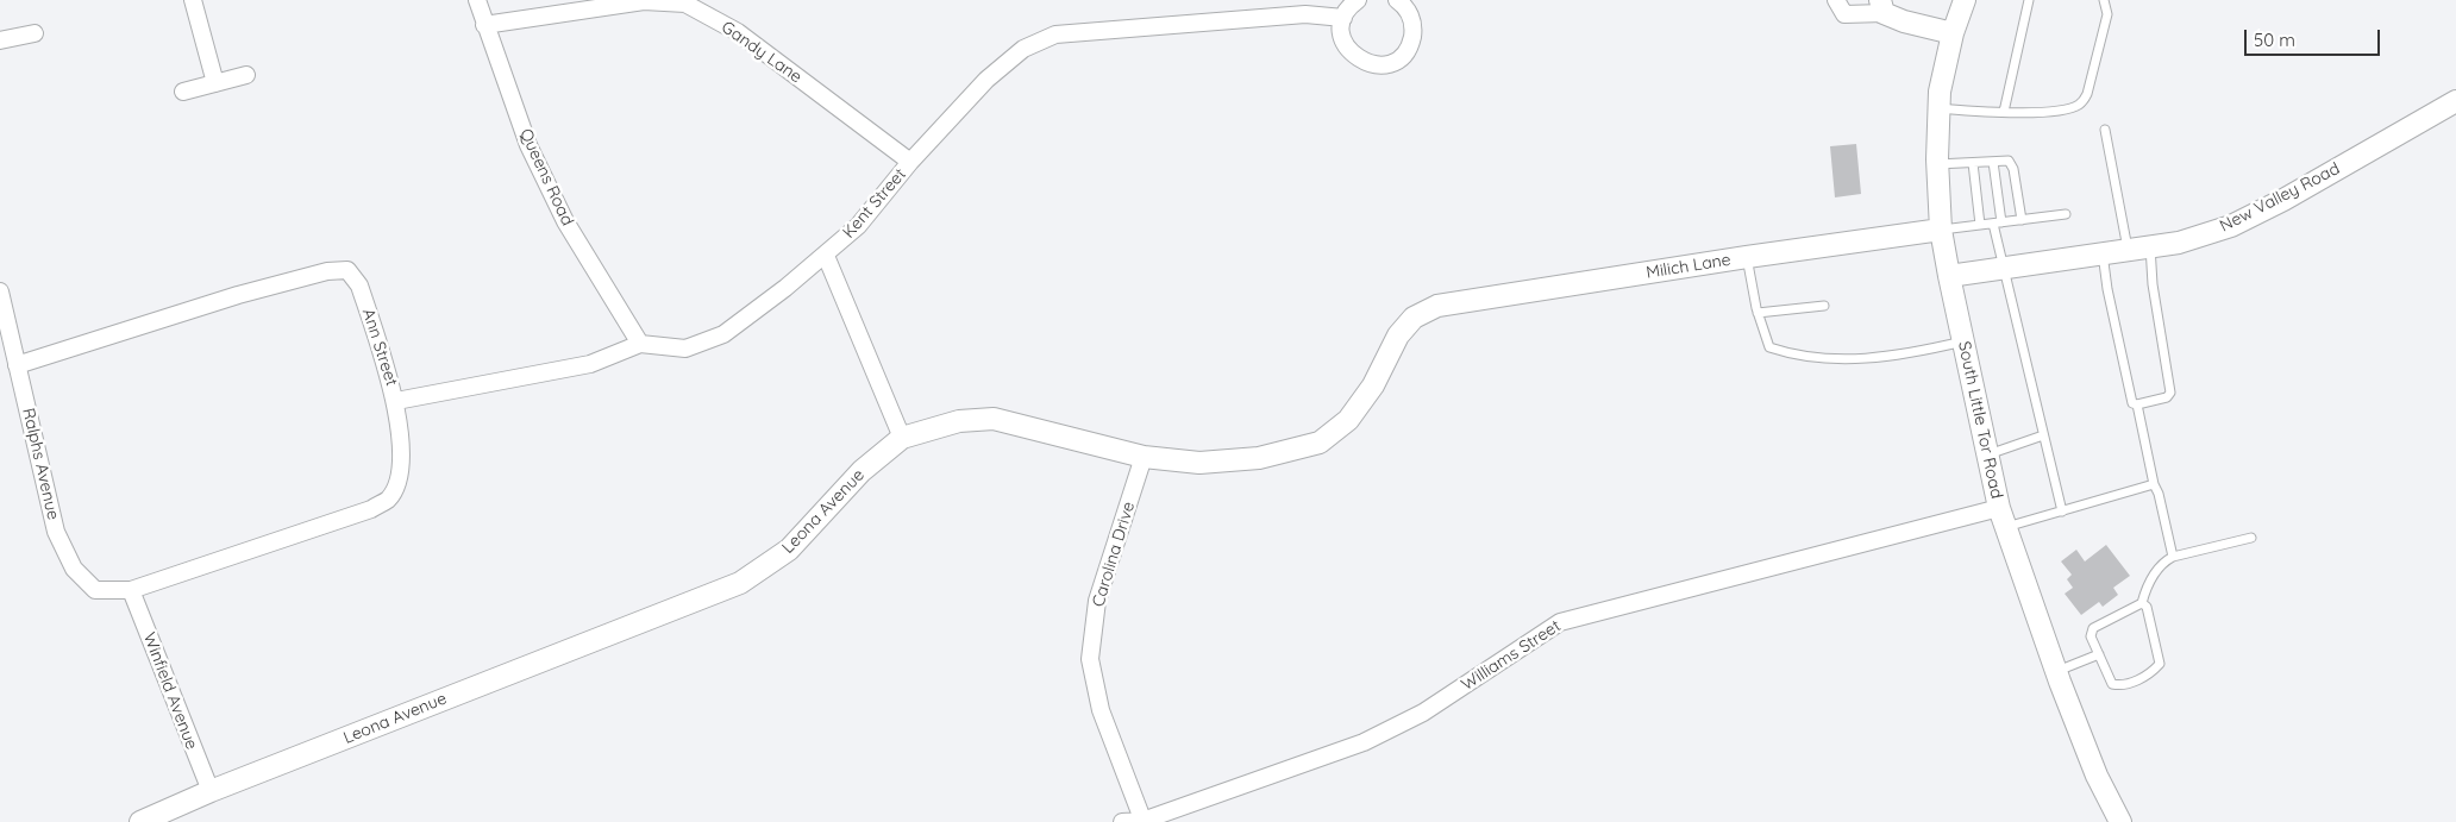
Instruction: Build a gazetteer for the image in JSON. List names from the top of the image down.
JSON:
{
  "streets": {
    "street": [
      "Gandy Lane",
      "Queens Road",
      "New Valley Road",
      "Kent Street",
      "Milich Lane",
      "Ann Street",
      "South Little Tor Road",
      "Ralphs Avenue",
      "Leona Avenue",
      "Carolina Drive",
      "Williams Street",
      "Winfield Avenue"
    ]
  },
  "crossings": [
    ["Gandy Lane", "Queens Road"],
    ["Gandy Lane", "Kent Street"],
    ["Queens Road", "Kent Street"],
    ["New Valley Road", "South Little Tor Road"],
    ["Kent Street", "Ann Street"],
    ["Milich Lane", "South Little Tor Road"],
    ["Milich Lane", "Leona Avenue"],
    ["Ann Street", "Ralphs Avenue"],
    ["Ann Street", "Winfield Avenue"],
    ["South Little Tor Road", "Williams Street"],
    ["Ralphs Avenue", "Winfield Avenue"],
    ["Leona Avenue", "Carolina Drive"],
    ["Leona Avenue", "Winfield Avenue"],
    ["Carolina Drive", "Williams Street"]
  ],
  "scale_bar": "50 m"
}
